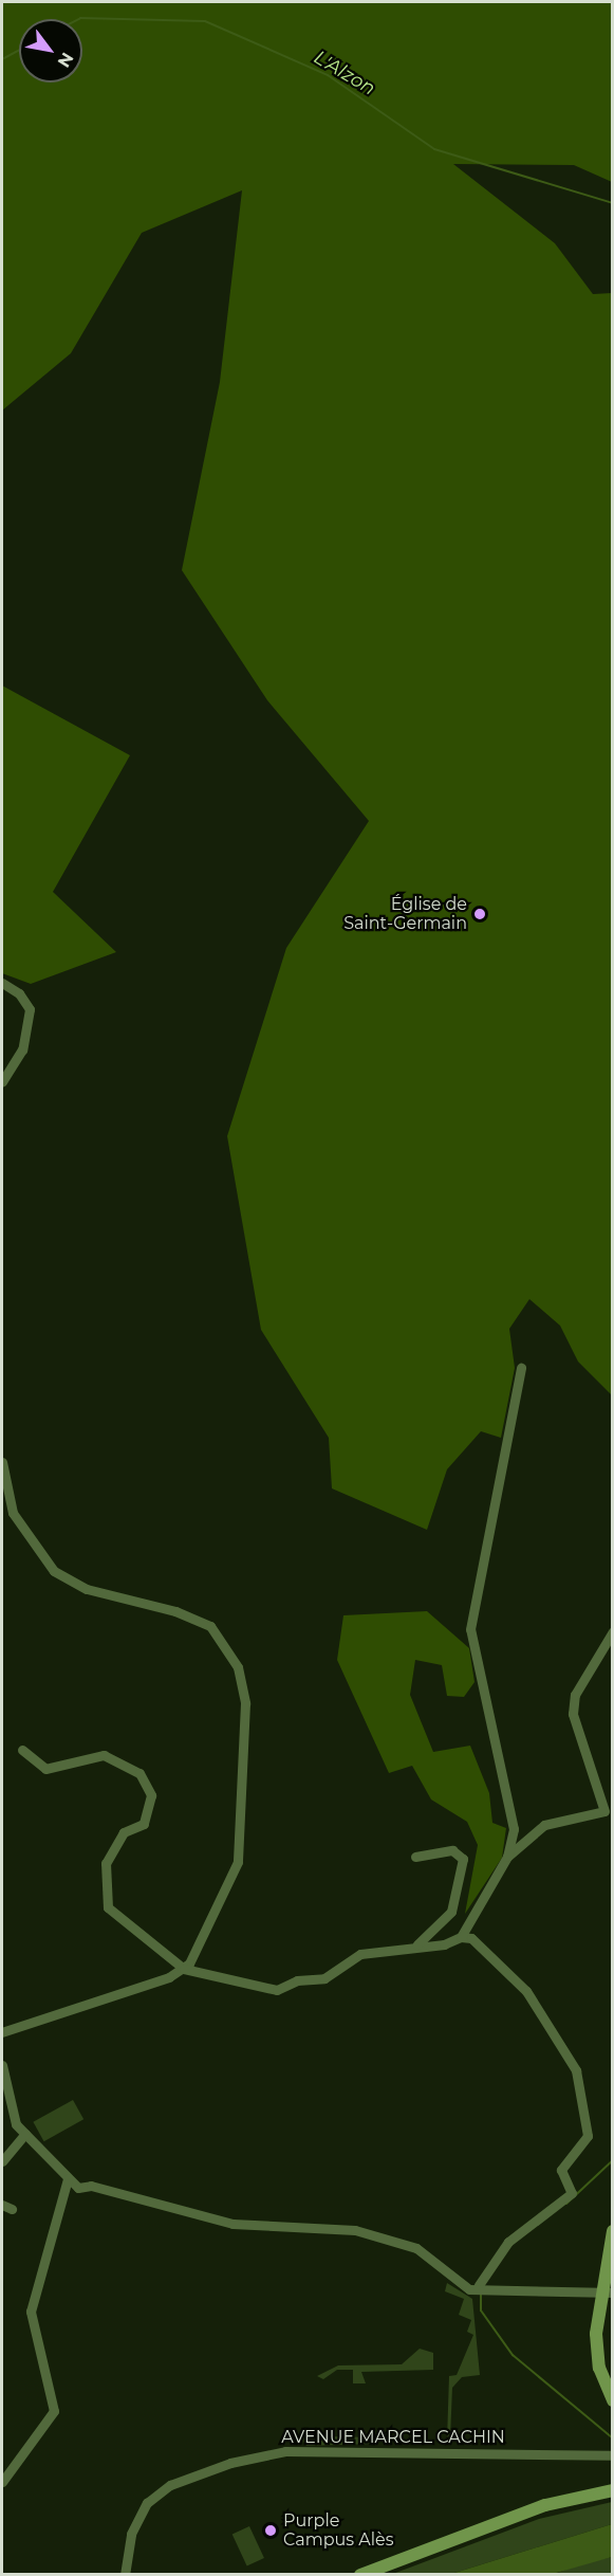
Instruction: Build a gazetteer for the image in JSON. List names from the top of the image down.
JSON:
{
  "streets": {
    "street": ["AVENUE MARCEL CACHIN"]
  },
  "water": ["L'Alzon"],
  "places": ["Église de Saint-Germain", "Purple Campus Alès"],
  "north": "bottom right"
}
